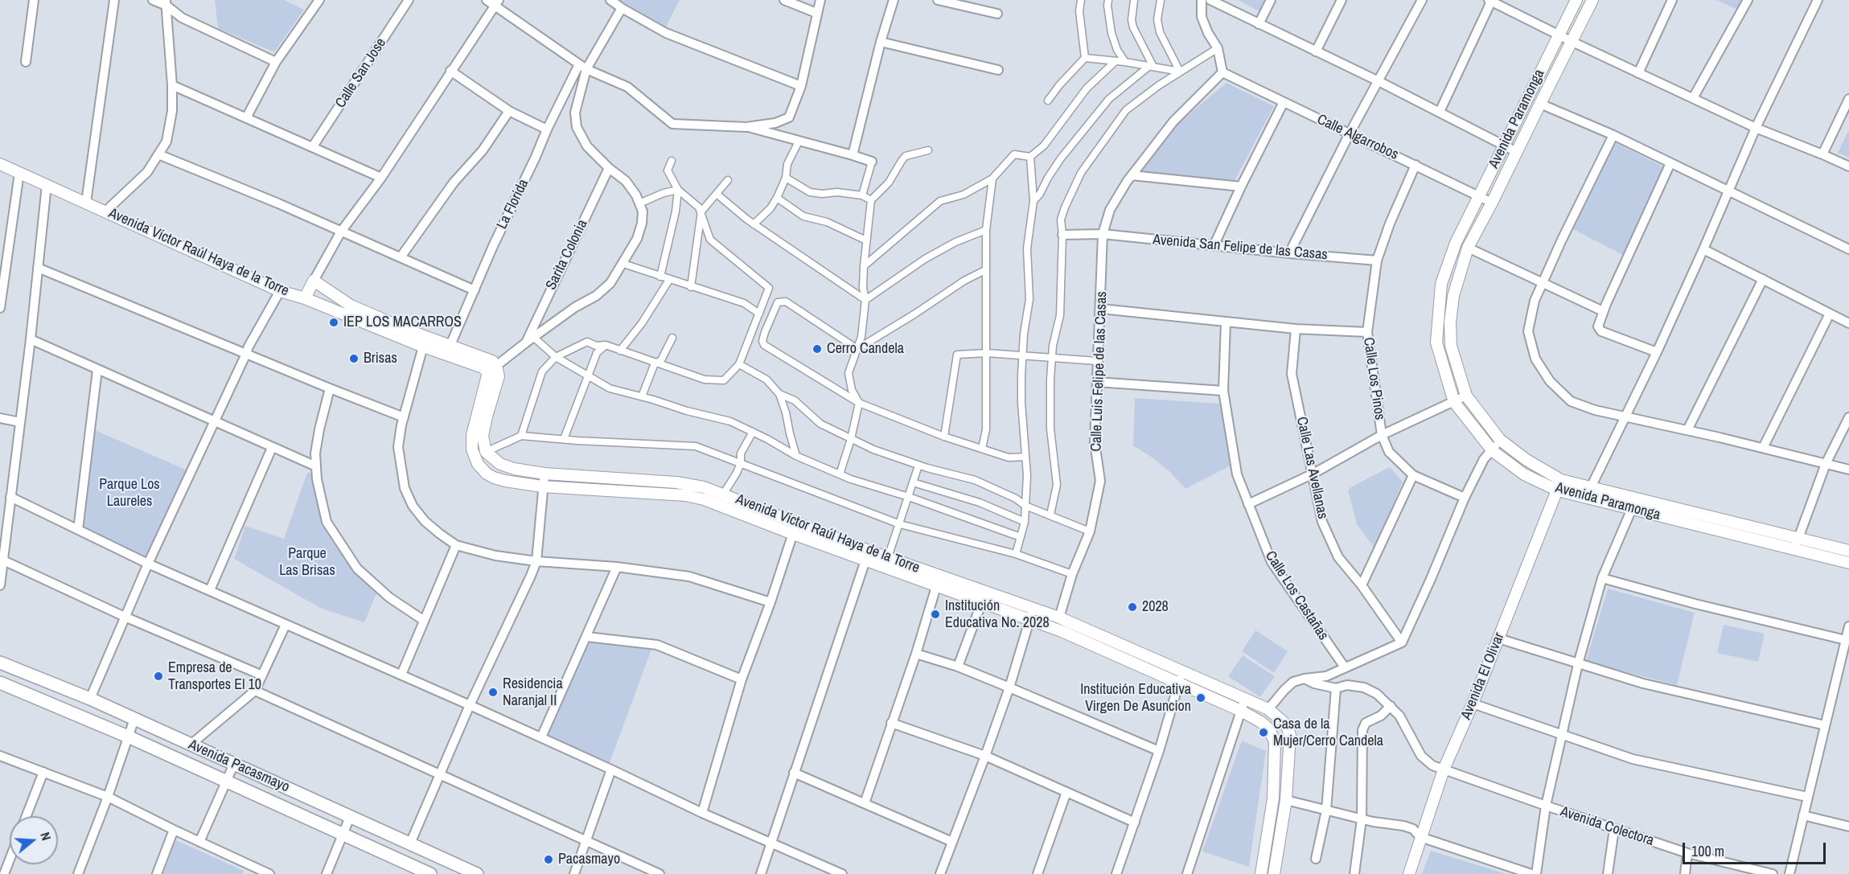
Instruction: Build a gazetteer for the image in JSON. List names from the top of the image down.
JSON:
{
  "streets": {
    "main road": ["Avenida Pacasmayo"],
    "street": [
      "Calle San Jose",
      "Avenida Paramonga",
      "Calle Algarrobos",
      "La Florida",
      "Avenida San Felipe de las Casas",
      "Avenida Víctor Raúl Haya de la Torre",
      "Sarita Colonia",
      "Calle Luis Felipe de las Casas",
      "Calle Los Pinos",
      "Calle Las Avellanas",
      "Calle Los Castañas",
      "Avenida El Olivar",
      "Avenida Colectora"
    ]
  },
  "crossings": [
    ["Avenida Paramonga", "Calle Algarrobos"],
    ["Avenida Paramonga", "Avenida El Olivar"],
    ["Calle Algarrobos", "Calle Luis Felipe de las Casas"],
    ["Calle Algarrobos", "Calle Los Pinos"],
    ["Avenida San Felipe de las Casas", "Calle Luis Felipe de las Casas"],
    ["Avenida San Felipe de las Casas", "Calle Los Pinos"],
    ["Avenida El Olivar", "Avenida Colectora"]
  ],
  "parks": ["Parque Los Laureles", "Parque Las Brisas"],
  "places": [
    "IEP LOS MACARROS",
    "Cerro Candela",
    "Brisas",
    "2028",
    "Institución Educativa No. 2028",
    "Empresa de Transportes El 10",
    "Residencia Naranjal II",
    "Institución Educativa Virgen De Asuncion",
    "Casa de la Mujer/Cerro Candela",
    "Pacasmayo"
  ],
  "scale_bar": "100 m",
  "north": "right"
}
